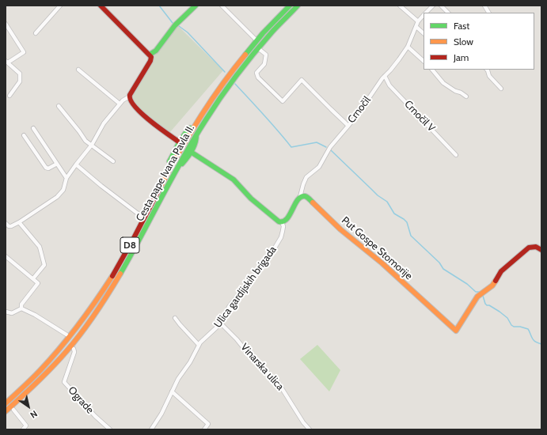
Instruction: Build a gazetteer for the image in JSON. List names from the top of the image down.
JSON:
{
  "streets": {
    "main road": ["Cesta pape Ivana Pavla II.", "D8", "Put Gospe Stomorije"],
    "street": [
      "Crnočil",
      "Crnočil V",
      "Ulica gardijskih brigada",
      "Vinarska ulica",
      "Ograde"
    ]
  },
  "crossings": [
    ["Crnočil", "Crnočil V"],
    ["Crnočil", "Put Gospe Stomorije"],
    ["Ulica gardijskih brigada", "Vinarska ulica"]
  ],
  "legend": ["Fast", "Slow", "Jam"],
  "north": "bottom right"
}
